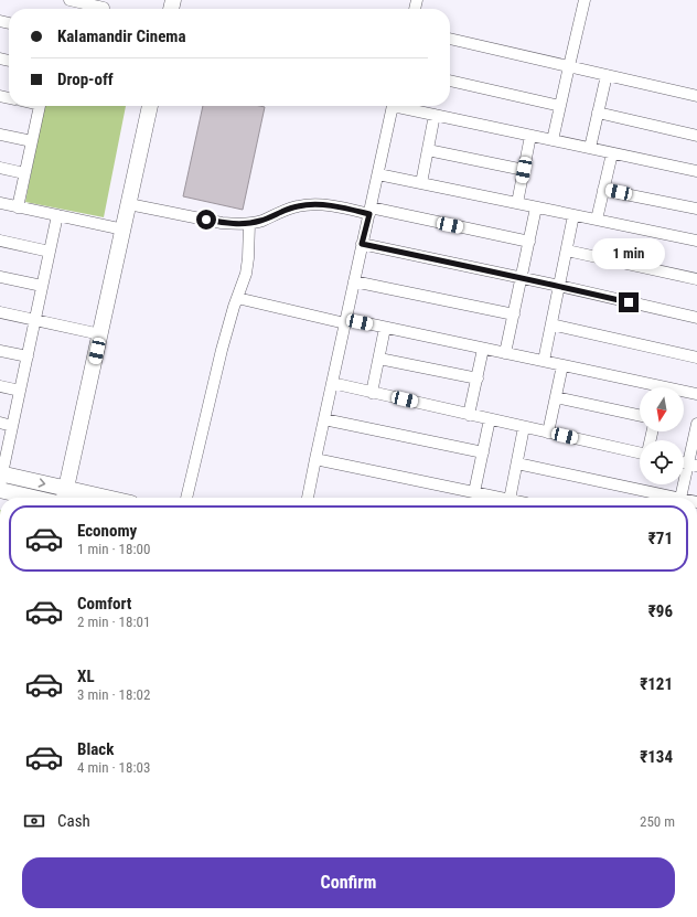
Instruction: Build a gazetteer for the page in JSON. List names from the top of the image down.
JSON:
{
  "north": "bottom",
  "page": {
    "banner": ["Kalamandir Cinema", "Drop-off"],
    "bubble": "1 min",
    "list": [
      {
        "name": "Economy",
        "note": "1 min · 18:00",
        "value": "₹71"
      },
      {
        "name": "Comfort",
        "note": "2 min · 18:01",
        "value": "₹96"
      },
      {
        "name": "XL",
        "note": "3 min · 18:02",
        "value": "₹121"
      },
      {
        "name": "Black",
        "note": "4 min · 18:03",
        "value": "₹134"
      }
    ],
    "pay": ["Cash", "250 m"],
    "buttons": "Confirm"
  }
}
